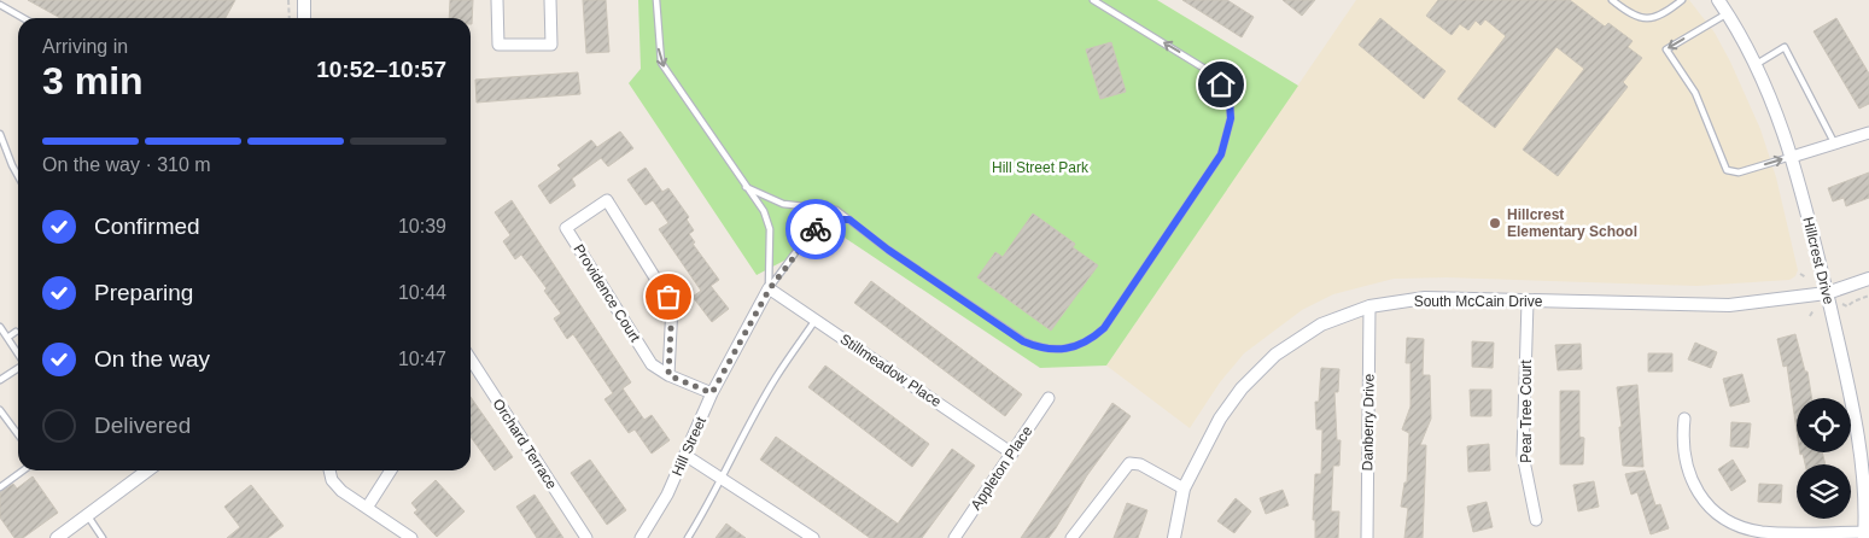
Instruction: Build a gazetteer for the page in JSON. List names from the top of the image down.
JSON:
{
  "streets": {
    "street": [
      "Hillcrest Drive",
      "Providence Court",
      "South McCain Drive",
      "Stillmeadow Place",
      "Pear Tree Court",
      "Danberry Drive",
      "Orchard Terrace",
      "Hill Street",
      "Appleton Place"
    ]
  },
  "crossings": [
    ["Hillcrest Drive", "South McCain Drive"],
    ["Providence Court", "Hill Street"],
    ["South McCain Drive", "Pear Tree Court"],
    ["South McCain Drive", "Danberry Drive"],
    ["Stillmeadow Place", "Hill Street"],
    ["Stillmeadow Place", "Appleton Place"]
  ],
  "parks": ["Hill Street Park"],
  "places": ["Hillcrest Elementary School"],
  "page": {
    "heading": ["3 min", "Arriving in", "10:52–10:57"],
    "bar": "On the way · 310 m",
    "list": [
      ["Confirmed", "10:39"],
      ["Preparing", "10:44"],
      ["On the way", "10:47"],
      "Delivered"
    ]
  }
}
